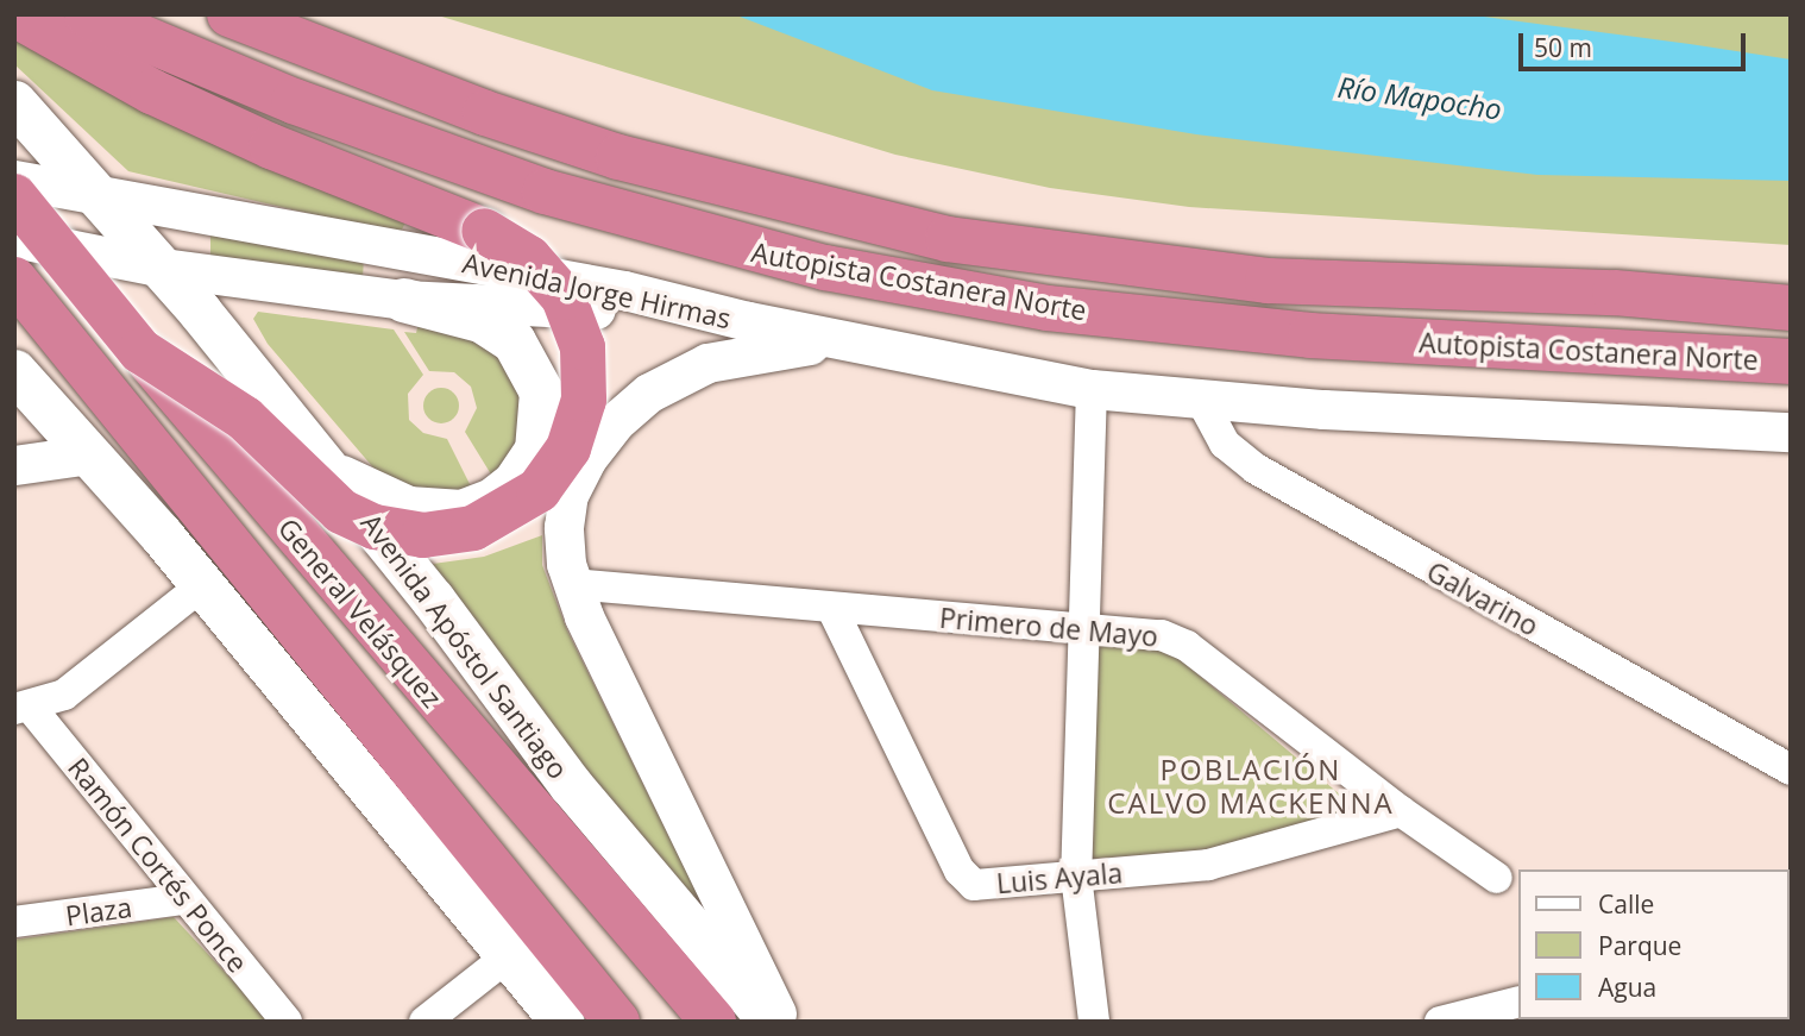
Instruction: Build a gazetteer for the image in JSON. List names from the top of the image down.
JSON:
{
  "streets": {
    "highway": ["Autopista Costanera Norte", "General Velásquez"],
    "main road": ["Avenida Apóstol Santiago"],
    "street": [
      "Avenida Jorge Hirmas",
      "Galvarino",
      "Primero de Mayo",
      "Ramón Cortés Ponce",
      "Luis Ayala",
      "Plaza"
    ]
  },
  "crossings": [
    ["Avenida Jorge Hirmas", "Avenida Apóstol Santiago"],
    ["Primero de Mayo", "Luis Ayala"],
    ["Ramón Cortés Ponce", "Plaza"]
  ],
  "districts": ["POBLACIÓN CALVO MACKENNA"],
  "water": ["Río Mapocho"],
  "legend": ["Calle", "Parque", "Agua"],
  "scale_bar": "50 m"
}
